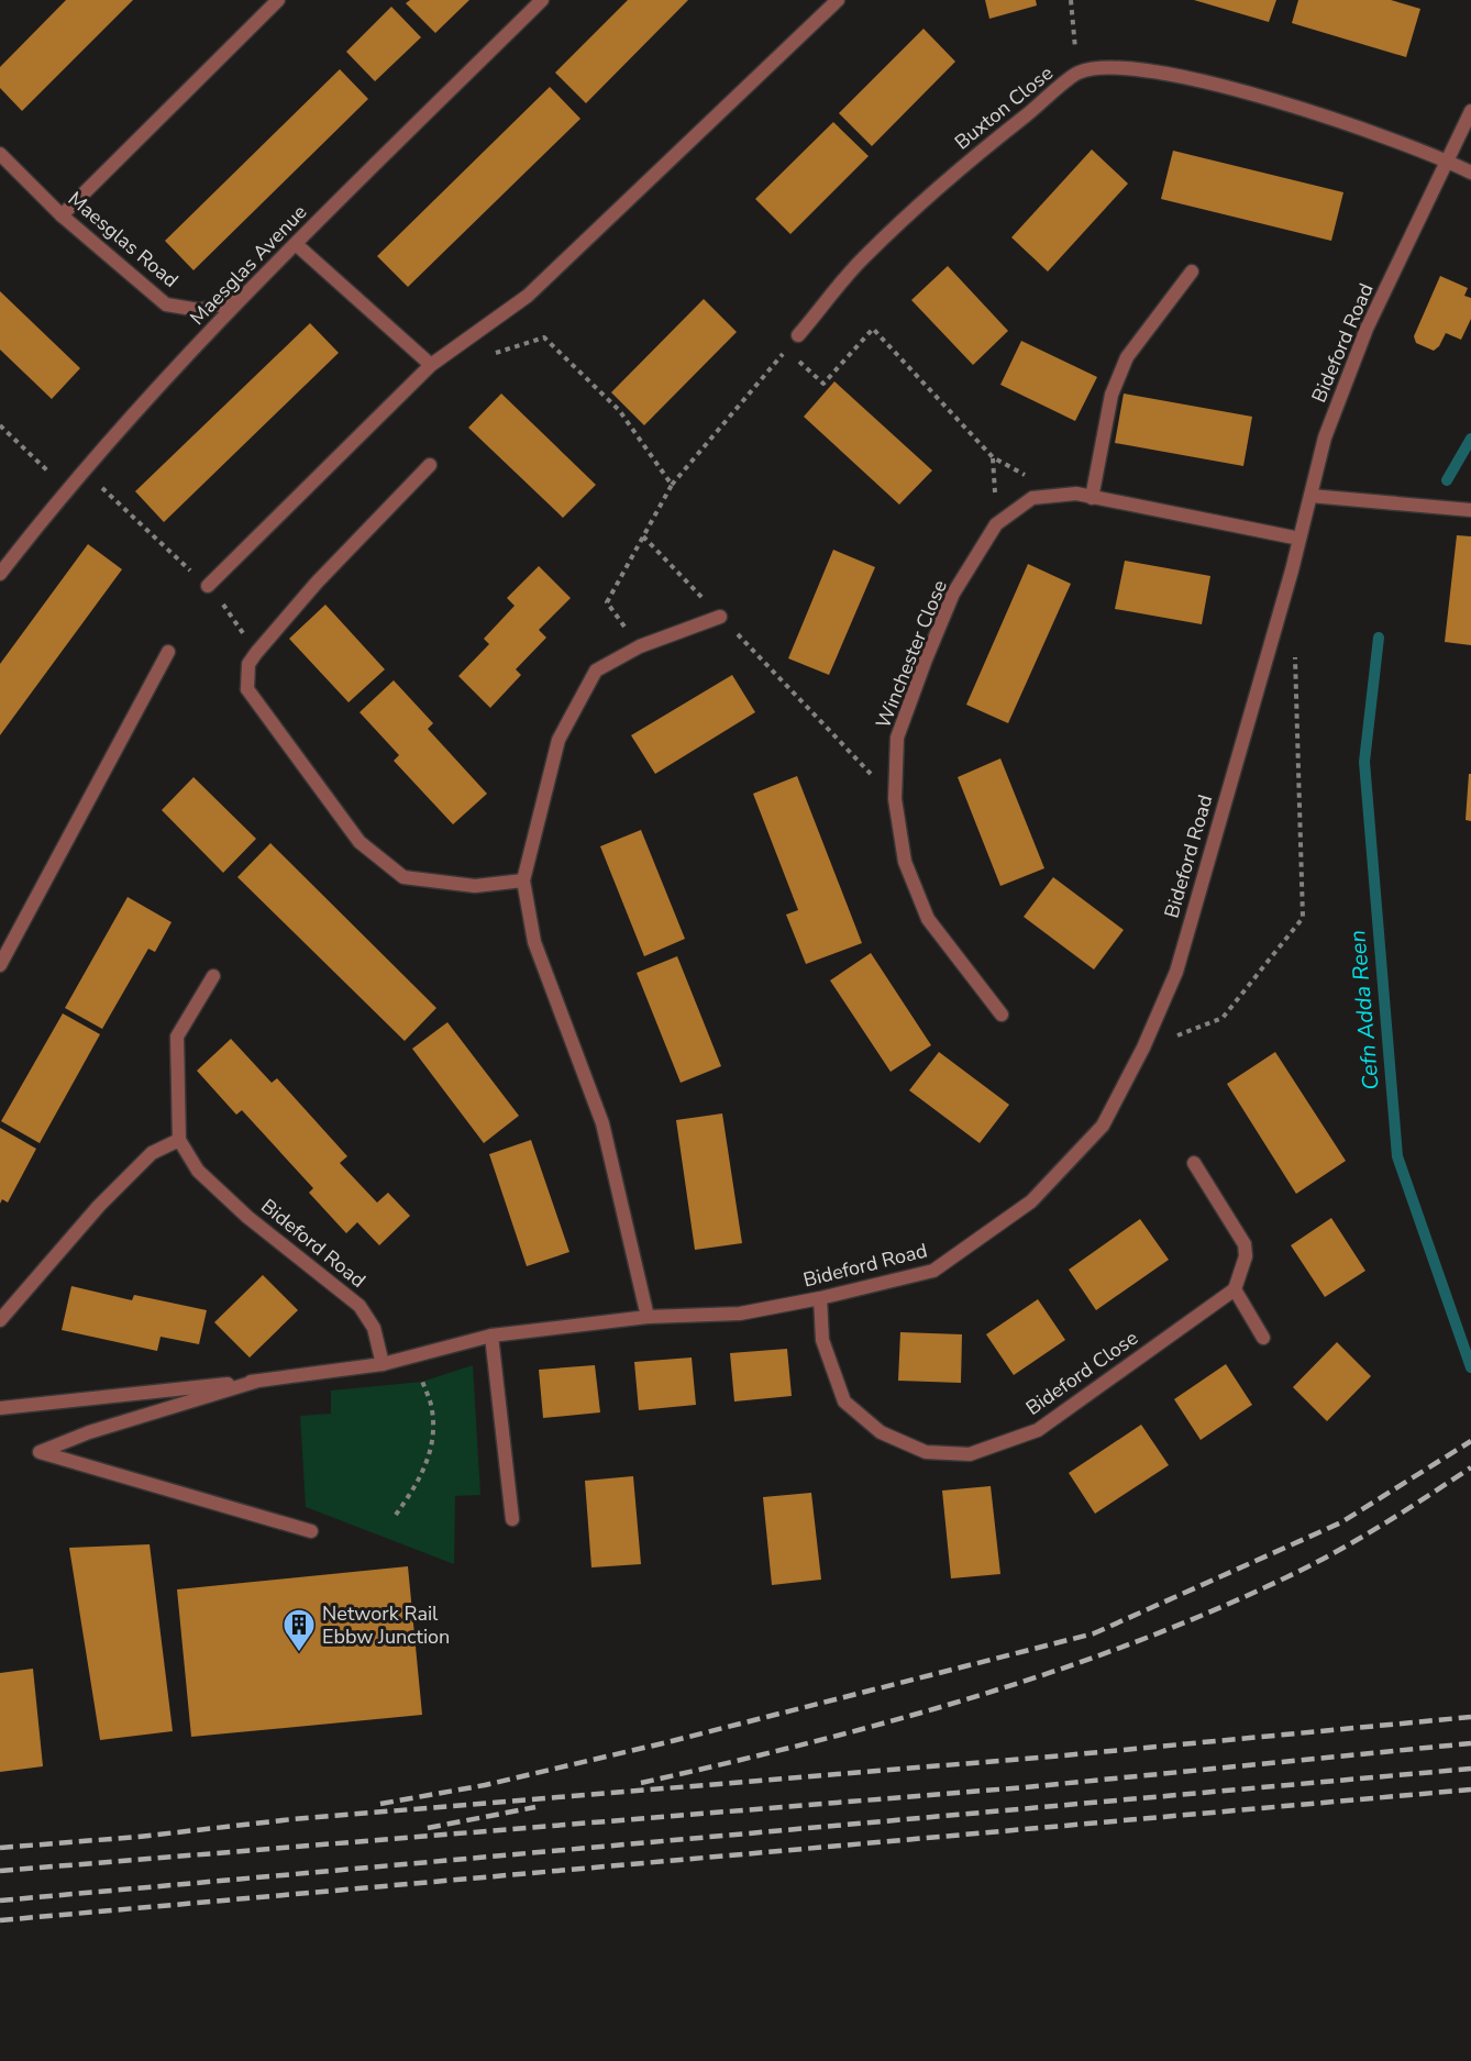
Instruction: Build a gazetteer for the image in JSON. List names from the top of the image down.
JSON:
{
  "streets": {
    "street": [
      "Buxton Close",
      "Maesglas Road",
      "Maesglas Avenue",
      "Bideford Road",
      "Winchester Close",
      "Bideford Close"
    ]
  },
  "crossings": [
    ["Buxton Close", "Bideford Road"],
    ["Maesglas Road", "Maesglas Avenue"],
    ["Bideford Road", "Winchester Close"],
    ["Bideford Road", "Bideford Close"]
  ],
  "water": ["Cefn Adda Reen"],
  "places": {
    "building": ["Network Rail Ebbw Junction"]
  }
}
